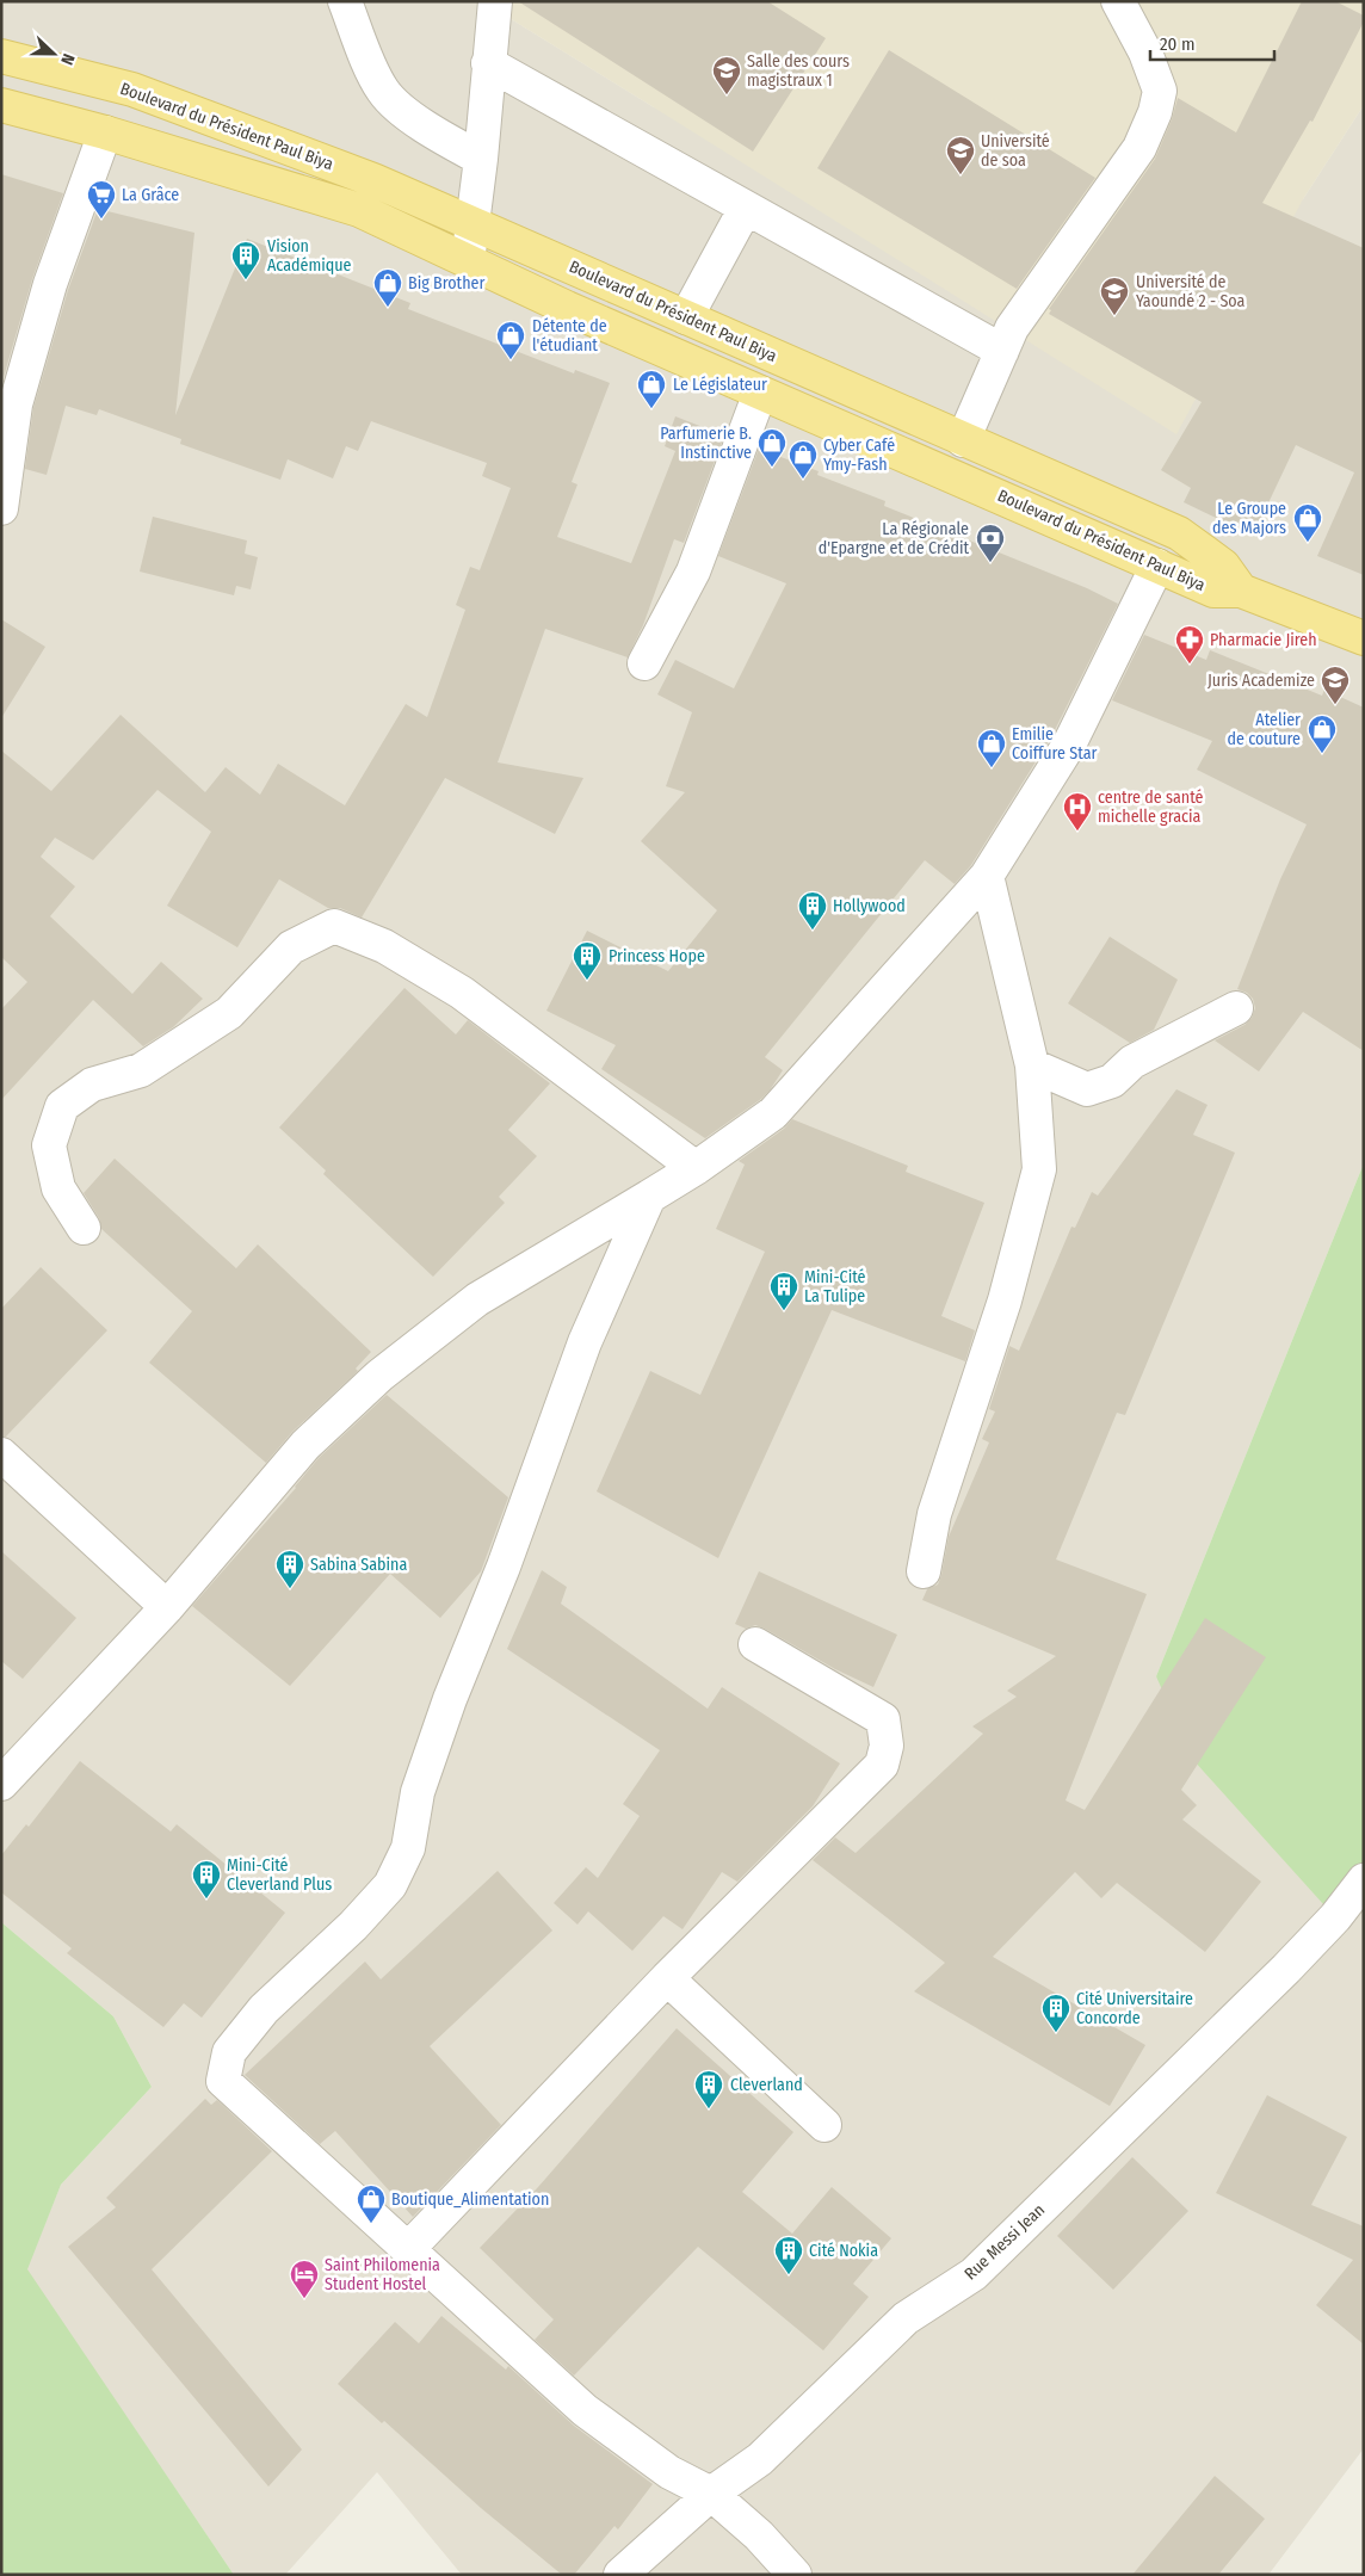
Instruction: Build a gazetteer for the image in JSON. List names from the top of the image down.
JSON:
{
  "streets": {
    "main road": ["Boulevard du Président Paul Biya"],
    "street": ["Rue Messi Jean"]
  },
  "places": {
    "school or university": [
      "Salle des cours magistraux 1",
      "Université de soa",
      "Université de Yaoundé 2 - Soa",
      "Juris Academize"
    ],
    "supermarket": ["La Grâce"],
    "building": [
      "Vision Académique",
      "Hollywood",
      "Princess Hope",
      "Mini-Cité La Tulipe",
      "Sabina Sabina",
      "Mini-Cité Cleverland Plus",
      "Cité Universitaire Concorde",
      "Cleverland",
      "Cité Nokia"
    ],
    "shop": [
      "Big Brother",
      "Détente de l'étudiant",
      "Le Législateur",
      "Parfumerie B. Instinctive",
      "Cyber Café Ymy-Fash",
      "Le Groupe des Majors",
      "Atelier de couture",
      "Emilie Coiffure Star",
      "Boutique_Alimentation"
    ],
    "bank": ["La Régionale d'Epargne et de Crédit"],
    "pharmacy": ["Pharmacie Jireh"],
    "hospital": ["centre de santé michelle gracia"],
    "hotel": ["Saint Philomenia Student Hostel"]
  },
  "scale_bar": "20 m",
  "north": "right"
}
